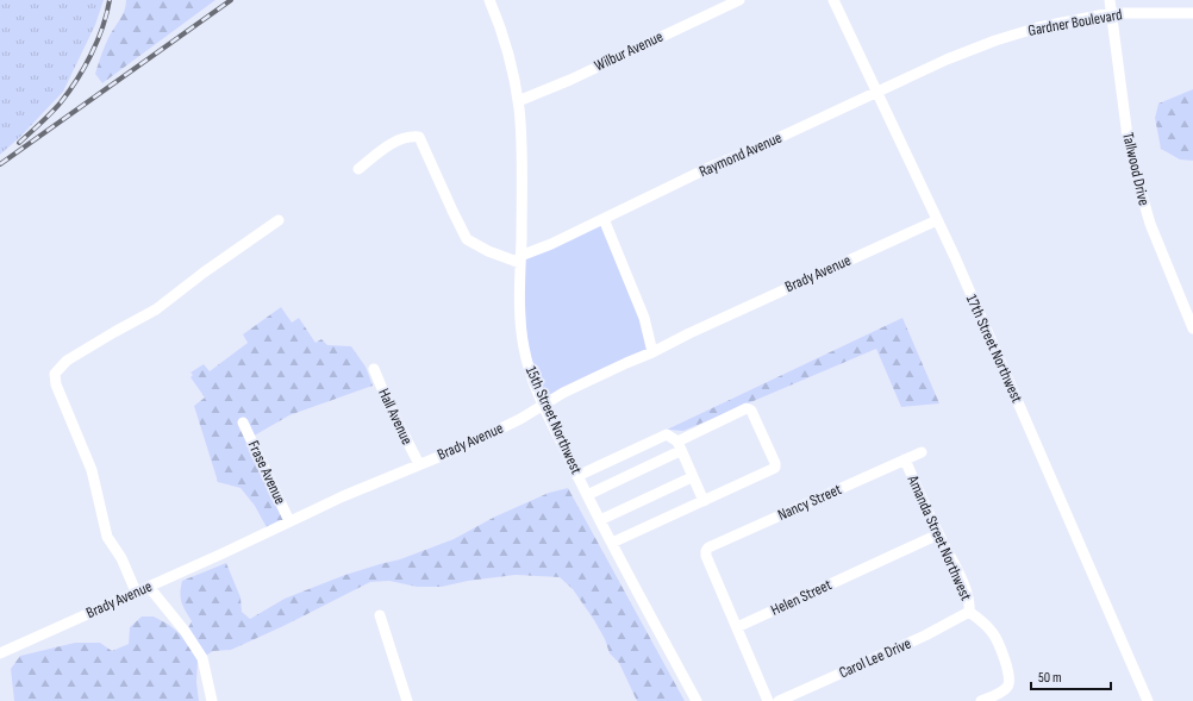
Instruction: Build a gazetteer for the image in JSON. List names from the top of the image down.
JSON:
{
  "streets": {
    "street": [
      "Gardner Boulevard",
      "Wilbur Avenue",
      "Raymond Avenue",
      "Tallwood Drive",
      "Brady Avenue",
      "17th Street Northwest",
      "Hall Avenue",
      "15th Street Northwest",
      "Frase Avenue",
      "Nancy Street",
      "Amanda Street Northwest",
      "Helen Street",
      "Carol Lee Drive"
    ]
  },
  "crossings": [
    ["Gardner Boulevard", "Raymond Avenue"],
    ["Gardner Boulevard", "Tallwood Drive"],
    ["Wilbur Avenue", "15th Street Northwest"],
    ["Raymond Avenue", "17th Street Northwest"],
    ["Raymond Avenue", "15th Street Northwest"],
    ["Brady Avenue", "17th Street Northwest"],
    ["Brady Avenue", "Hall Avenue"],
    ["Brady Avenue", "15th Street Northwest"],
    ["Brady Avenue", "Frase Avenue"],
    ["Nancy Street", "Amanda Street Northwest"],
    ["Nancy Street", "Helen Street"],
    ["Amanda Street Northwest", "Helen Street"],
    ["Amanda Street Northwest", "Carol Lee Drive"]
  ],
  "scale_bar": "50 m"
}
